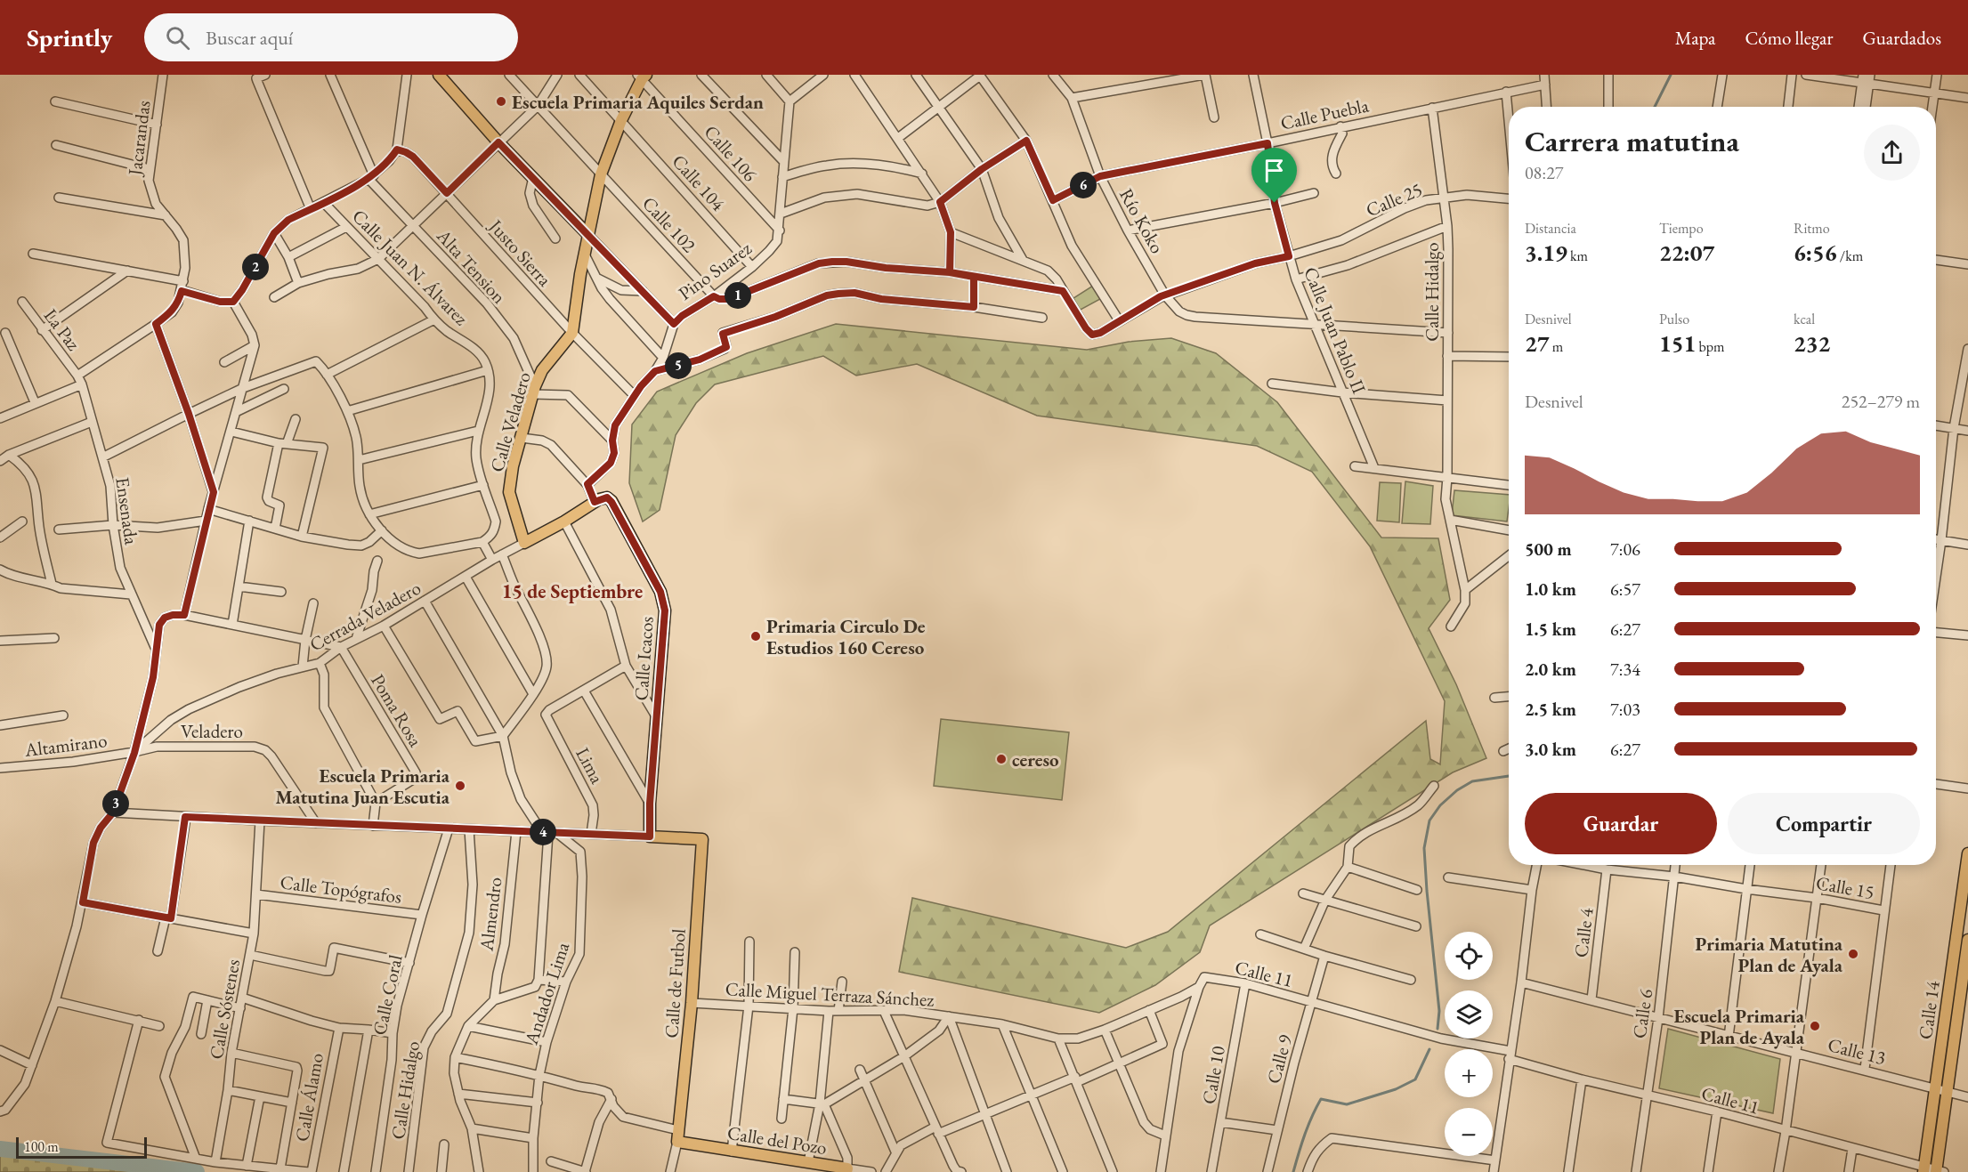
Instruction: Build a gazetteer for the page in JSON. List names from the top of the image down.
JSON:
{
  "streets": {
    "main road": [
      "Calle Veladero",
      "Calle Icacos",
      "Calle de Futbol",
      "Calle 14",
      "Calle del Pozo"
    ],
    "street": [
      "Calle Puebla",
      "Jacarandas",
      "Calle 106",
      "Calle 104",
      "Calle 25",
      "Río Koko",
      "Calle 102",
      "Justo Sierra",
      "Alta Tension",
      "Calle Juan N. Álvarez",
      "Pino Suarez",
      "Calle Hidalgo",
      "La Paz",
      "Calle Juan Pablo II",
      "Ensenada",
      "Cerrada Veladero",
      "Poma Rosa",
      "Veladero",
      "Altamirano",
      "Lima",
      "Calle 15",
      "Calle Topógrafos",
      "Almendro",
      "Calle 4",
      "Calle 11",
      "Andador Lima",
      "Calle Miguel Terraza Sánchez",
      "Calle Coral",
      "Calle Sóstenes",
      "Calle 6",
      "Calle 13",
      "Calle 9",
      "Calle 10",
      "Calle Álamo"
    ]
  },
  "crossings": [
    ["Calle Puebla", "Río Koko"],
    ["Calle Puebla", "Calle Hidalgo"],
    ["Calle Puebla", "Calle Juan Pablo II"],
    ["Jacarandas", "La Paz"],
    ["Jacarandas", "Ensenada"],
    ["Calle 106", "Pino Suarez"],
    ["Calle 106", "Calle Veladero"],
    ["Calle 104", "Pino Suarez"],
    ["Calle 104", "Calle Veladero"],
    ["Calle 25", "Río Koko"],
    ["Calle 25", "Calle Hidalgo"],
    ["Calle 25", "Calle Juan Pablo II"],
    ["Río Koko", "Calle Hidalgo"],
    ["Río Koko", "Calle Juan Pablo II"],
    ["Calle 102", "Pino Suarez"],
    ["Calle 102", "Calle Veladero"],
    ["Justo Sierra", "Pino Suarez"],
    ["Justo Sierra", "Calle Veladero"],
    ["Alta Tension", "Calle Veladero"],
    ["La Paz", "Ensenada"],
    ["Calle Veladero", "Cerrada Veladero"],
    ["Cerrada Veladero", "Poma Rosa"],
    ["Cerrada Veladero", "Veladero"],
    ["Cerrada Veladero", "Altamirano"],
    ["Calle Icacos", "Calle de Futbol"],
    ["Veladero", "Altamirano"],
    ["Calle 15", "Calle 4"],
    ["Calle 15", "Calle 6"],
    ["Calle Topógrafos", "Calle Coral"],
    ["Calle Topógrafos", "Calle Sóstenes"],
    ["Calle 4", "Calle 13"],
    ["Calle 11", "Calle Miguel Terraza Sánchez"],
    ["Calle 11", "Calle 14"],
    ["Calle 11", "Calle 6"],
    ["Calle 11", "Calle 9"],
    ["Calle 11", "Calle 10"],
    ["Calle de Futbol", "Calle Miguel Terraza Sánchez"],
    ["Calle de Futbol", "Calle del Pozo"],
    ["Calle 14", "Calle 13"],
    ["Calle 6", "Calle 13"]
  ],
  "districts": ["15 de Septiembre"],
  "places": [
    "Escuela Primaria Aquiles Serdan",
    "Primaria Circulo De Estudios 160 Cereso",
    "cereso",
    "Escuela Primaria Matutina Juan Escutia",
    "Primaria Matutina Plan de Ayala",
    "Escuela Primaria Plan de Ayala"
  ],
  "scale_bar": "100 m",
  "page": {
    "header": "Sprintly",
    "search": "Buscar aquí",
    "nav": ["Mapa", "Cómo llegar", "Guardados"],
    "heading": ["Carrera matutina", "08:27"],
    "pins": [
      "6",
      "2",
      "1",
      "5",
      "3",
      "4"
    ],
    "stats": [
      ["Distancia", "3.19 km"],
      ["Tiempo", "22:07"],
      ["Ritmo", "6:56 /km"],
      ["Desnivel", "27 m"],
      ["Pulso", "151 bpm"],
      ["kcal", "232"]
    ],
    "chart": ["Desnivel", "252–279 m"],
    "list": [
      {
        "name": "500 m",
        "note": "7:06"
      },
      {
        "name": "1.0 km",
        "note": "6:57"
      },
      {
        "name": "1.5 km",
        "note": "6:27"
      },
      {
        "name": "2.0 km",
        "note": "7:34"
      },
      {
        "name": "2.5 km",
        "note": "7:03"
      },
      {
        "name": "3.0 km",
        "note": "6:27"
      }
    ],
    "buttons": ["Guardar", "Compartir"],
    "map_buttons": ["+", "−"],
    "scale": "100 m"
  }
}
